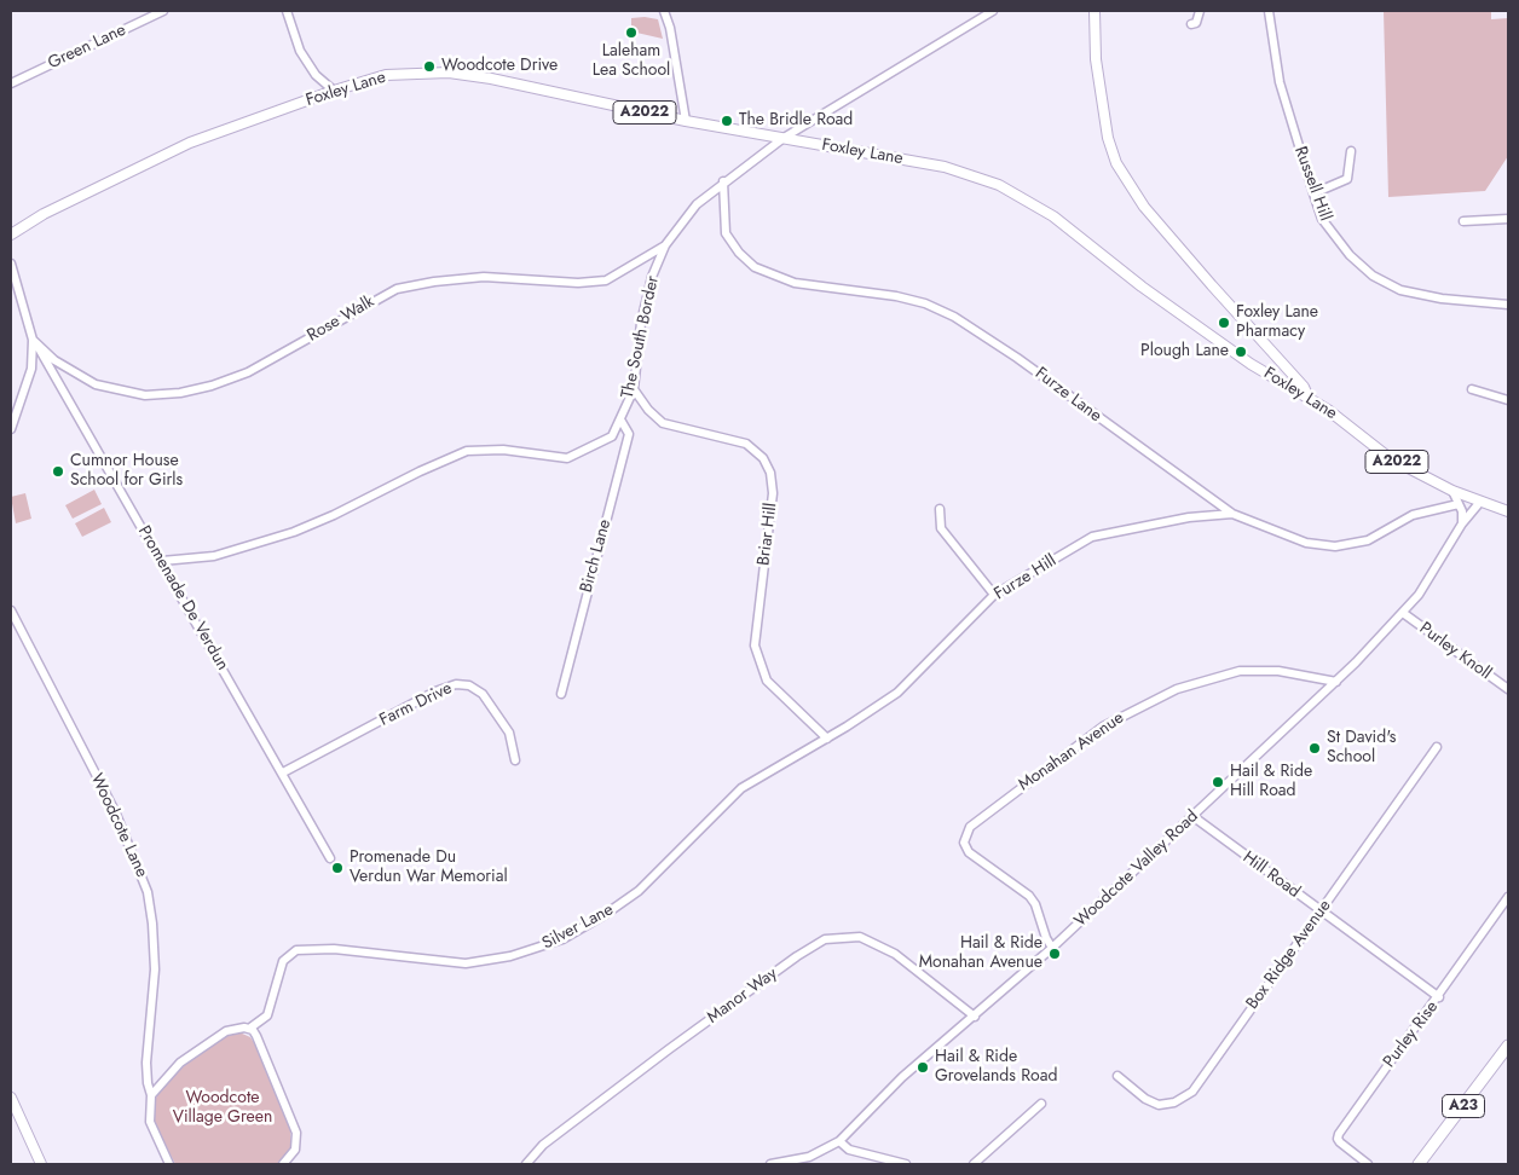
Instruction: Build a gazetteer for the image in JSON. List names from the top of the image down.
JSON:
{
  "streets": {
    "highway": ["A23"],
    "main road": ["Foxley Lane", "A2022"],
    "street": [
      "Green Lane",
      "Russell Hill",
      "Rose Walk",
      "The South Border",
      "Furze Lane",
      "Briar Hill",
      "Birch Lane",
      "Furze Hill",
      "Promenade De Verdun",
      "Purley Knoll",
      "Farm Drive",
      "Monahan Avenue",
      "Woodcote Lane",
      "Woodcote Valley Road",
      "Hill Road",
      "Silver Lane",
      "Box Ridge Avenue",
      "Manor Way",
      "Purley Rise"
    ]
  },
  "crossings": [
    ["Foxley Lane", "The South Border"],
    ["Foxley Lane", "Woodcote Valley Road"],
    ["Rose Walk", "The South Border"],
    ["Rose Walk", "Promenade De Verdun"],
    ["The South Border", "Furze Lane"],
    ["The South Border", "Briar Hill"],
    ["The South Border", "Birch Lane"],
    ["The South Border", "Promenade De Verdun"],
    ["Furze Lane", "Furze Hill"],
    ["Briar Hill", "Furze Hill"],
    ["Briar Hill", "Silver Lane"],
    ["Furze Hill", "Silver Lane"],
    ["Promenade De Verdun", "Farm Drive"],
    ["Purley Knoll", "Woodcote Valley Road"],
    ["Monahan Avenue", "Woodcote Valley Road"],
    ["Woodcote Valley Road", "Hill Road"],
    ["Woodcote Valley Road", "Manor Way"],
    ["Hill Road", "Box Ridge Avenue"],
    ["Hill Road", "Purley Rise"]
  ],
  "parks": ["Woodcote Village Green"],
  "places": [
    "Laleham Lea School",
    "Woodcote Drive",
    "The Bridle Road",
    "Foxley Lane Pharmacy",
    "Plough Lane",
    "Cumnor House School for Girls",
    "St David's School",
    "Hail & Ride Hill Road",
    "Promenade Du Verdun War Memorial",
    "Hail & Ride Monahan Avenue",
    "Hail & Ride Grovelands Road"
  ]
}
